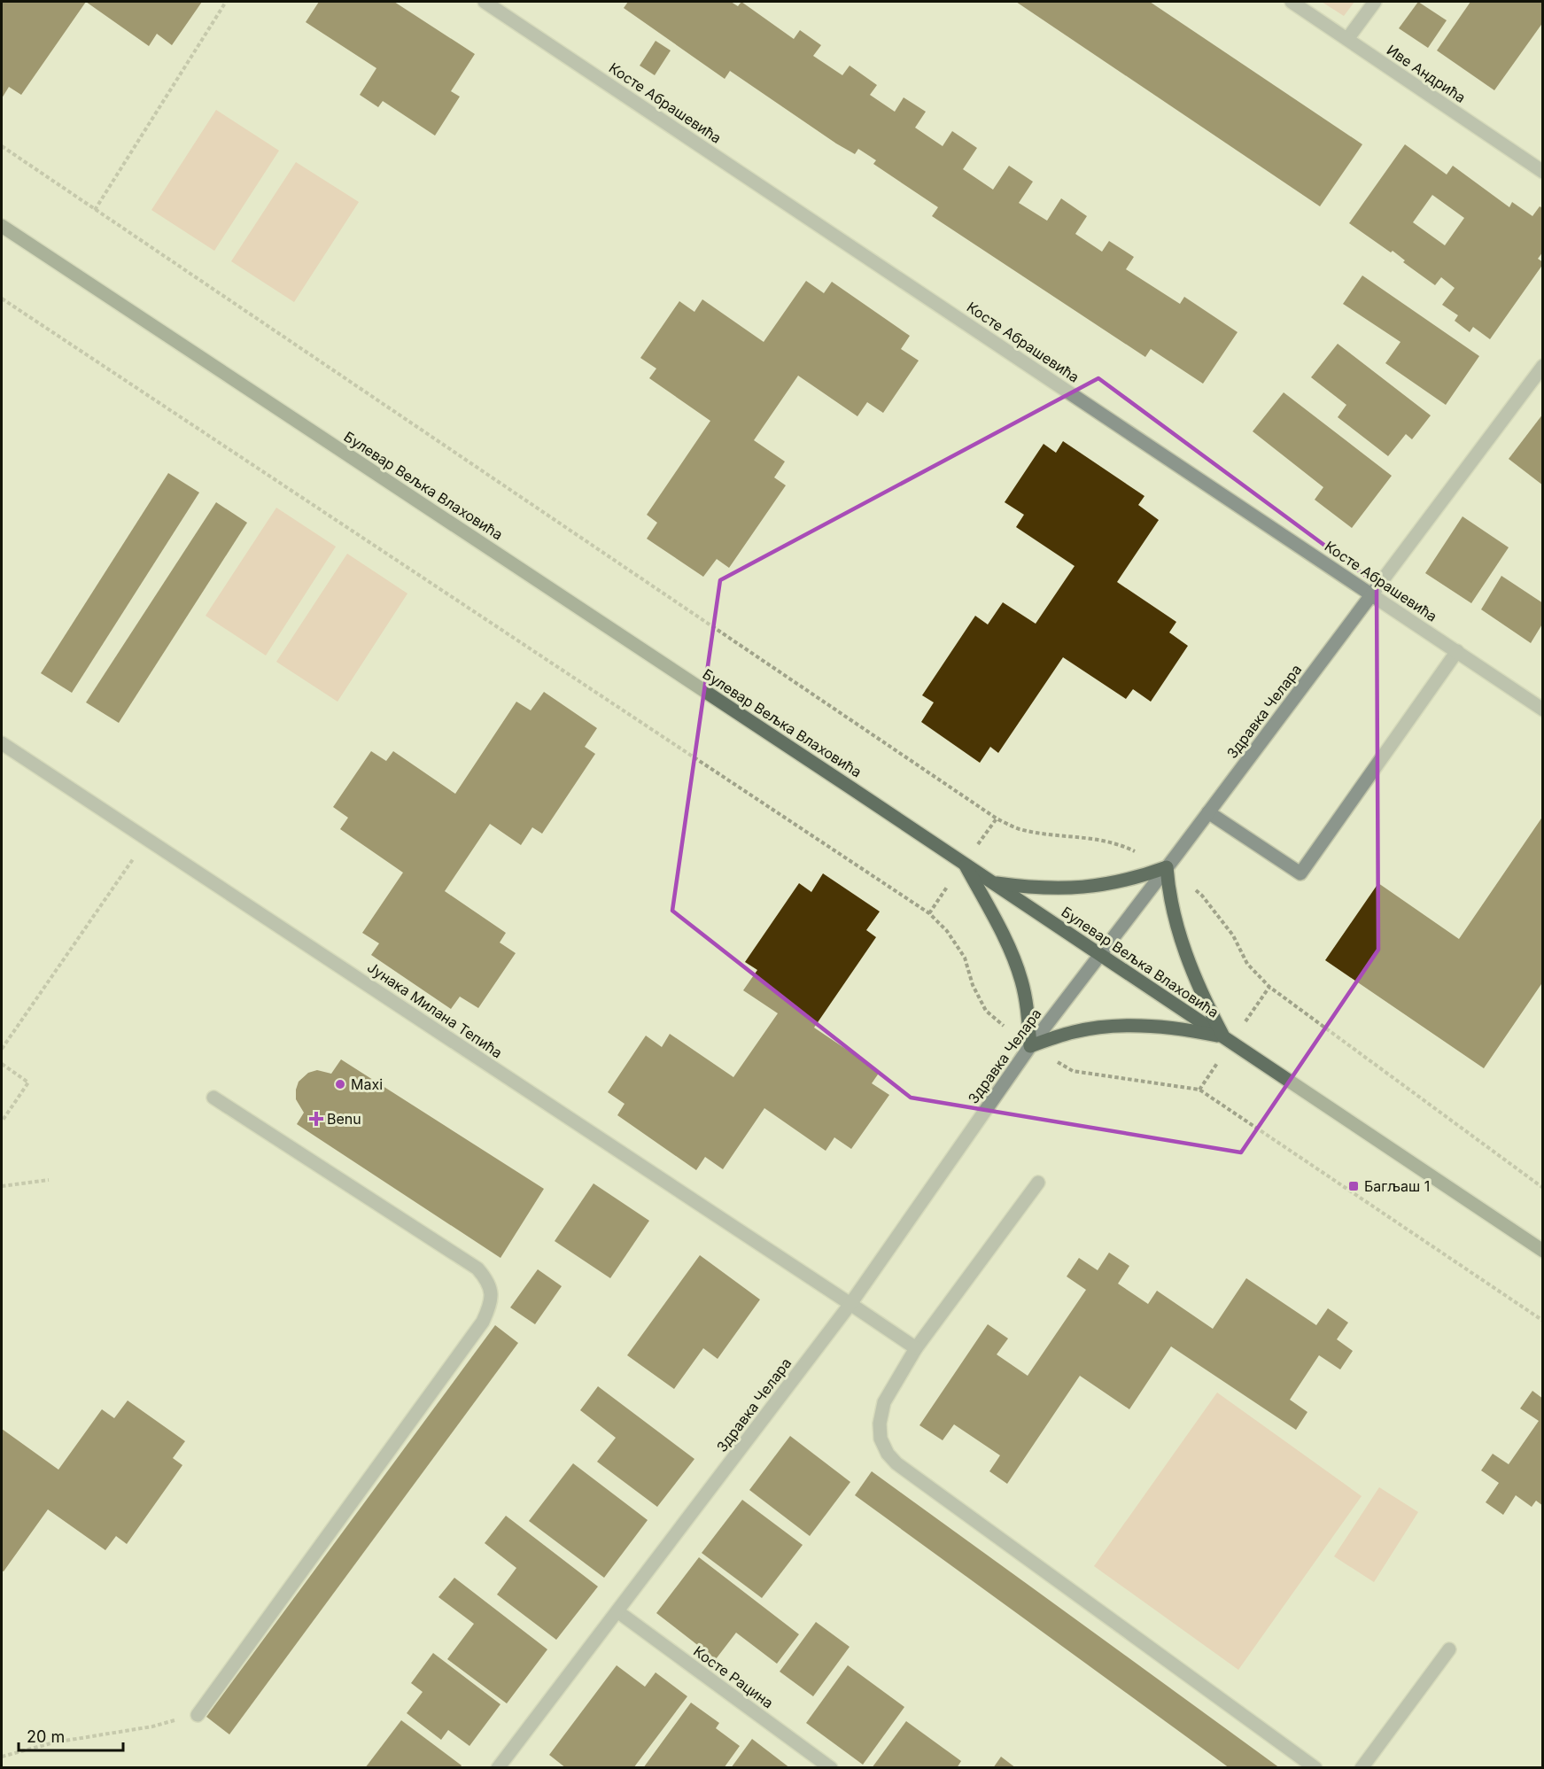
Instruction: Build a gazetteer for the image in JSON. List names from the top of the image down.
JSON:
{
  "streets": {
    "main road": ["Булевар Вељка Влаховића"],
    "street": [
      "Иве Андрића",
      "Косте Абрашевића",
      "Здравка Челара",
      "Јунака Милана Тепића",
      "Косте Рацина"
    ]
  },
  "crossings": [
    ["Косте Абрашевића", "Здравка Челара"],
    ["Булевар Вељка Влаховића", "Здравка Челара"],
    ["Здравка Челара", "Јунака Милана Тепића"],
    ["Здравка Челара", "Косте Рацина"]
  ],
  "places": {
    "other": ["Maxi"],
    "health": ["Benu"],
    "transit": ["Багљаш 1"]
  },
  "scale_bar": "20 m"
}
